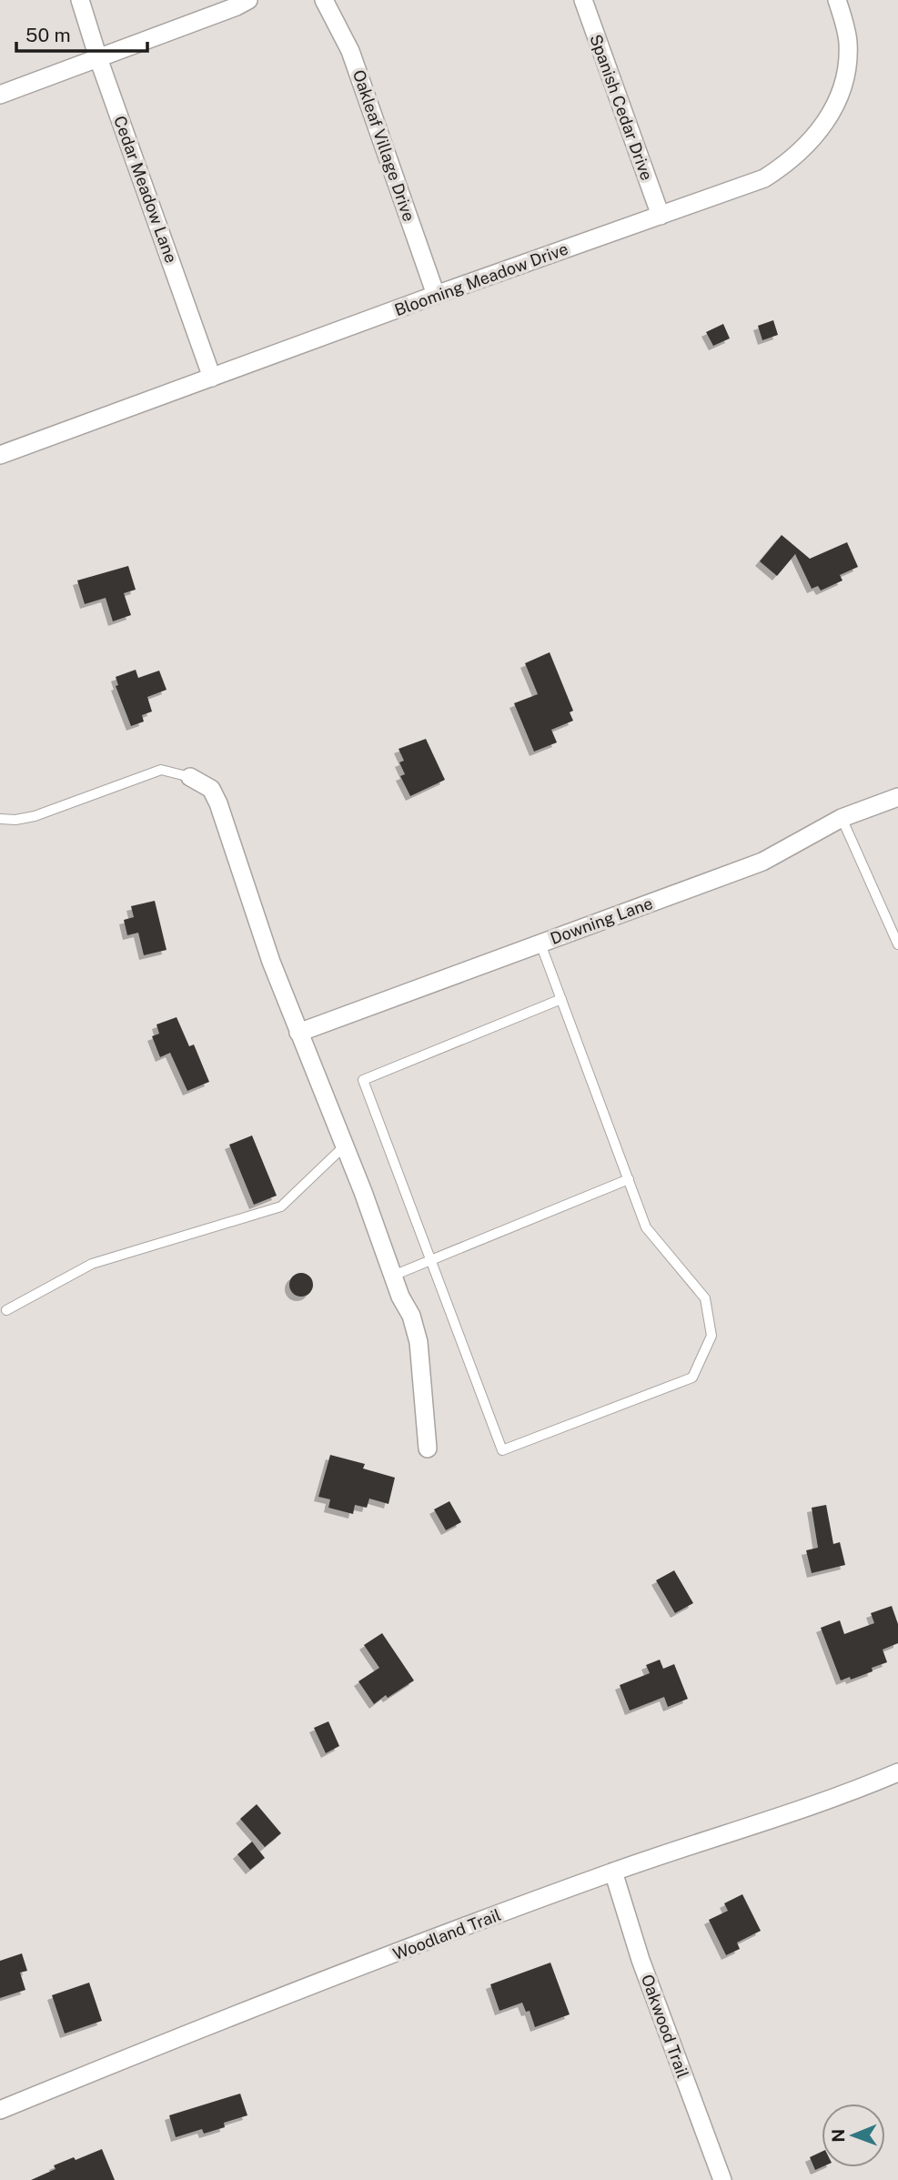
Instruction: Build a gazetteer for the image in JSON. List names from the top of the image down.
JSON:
{
  "streets": {
    "street": [
      "Spanish Cedar Drive",
      "Oakleaf Village Drive",
      "Cedar Meadow Lane",
      "Blooming Meadow Drive",
      "Downing Lane",
      "Woodland Trail",
      "Oakwood Trail"
    ]
  },
  "crossings": [
    ["Spanish Cedar Drive", "Blooming Meadow Drive"],
    ["Oakleaf Village Drive", "Blooming Meadow Drive"],
    ["Cedar Meadow Lane", "Blooming Meadow Drive"],
    ["Woodland Trail", "Oakwood Trail"]
  ],
  "scale_bar": "50 m",
  "north": "left"
}
